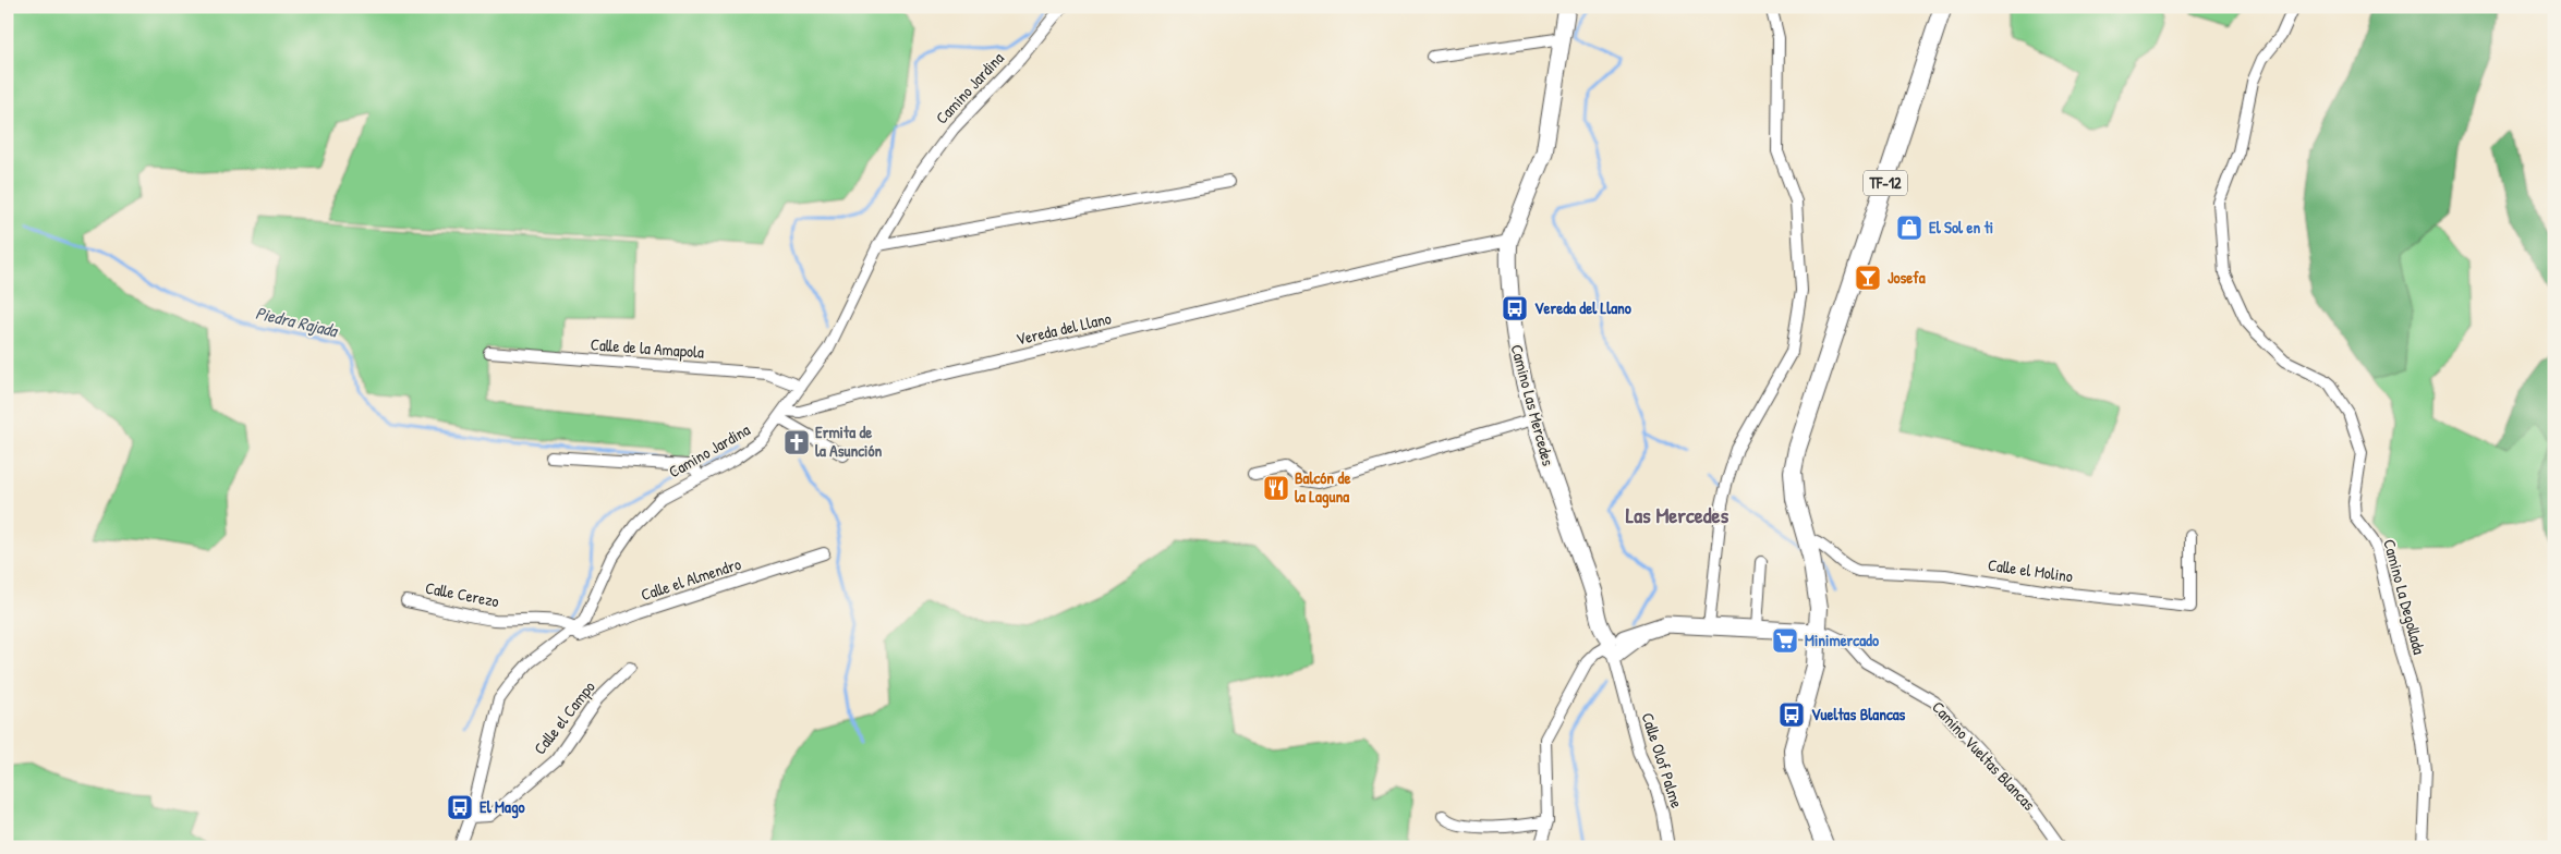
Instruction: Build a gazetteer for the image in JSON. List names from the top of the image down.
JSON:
{
  "streets": {
    "main road": ["TF-12", "Camino Las Mercedes", "Camino Vueltas Blancas"],
    "street": [
      "Camino Jardina",
      "Vereda del Llano",
      "Calle de la Amapola",
      "Calle el Molino",
      "Calle el Almendro",
      "Calle Cerezo",
      "Camino La Degollada",
      "Calle el Campo",
      "Calle Olof Palme"
    ]
  },
  "crossings": [
    ["Camino Jardina", "Vereda del Llano"],
    ["Camino Jardina", "Calle de la Amapola"],
    ["Camino Jardina", "Calle el Almendro"],
    ["Camino Jardina", "Calle Cerezo"],
    ["Camino Jardina", "Calle el Campo"],
    ["TF-12", "Calle el Molino"],
    ["TF-12", "Camino Vueltas Blancas"],
    ["Vereda del Llano", "Camino Las Mercedes"],
    ["Camino Las Mercedes", "Camino Vueltas Blancas"],
    ["Camino Las Mercedes", "Calle Olof Palme"],
    ["Calle el Almendro", "Calle Cerezo"],
    ["Camino Vueltas Blancas", "Calle Olof Palme"]
  ],
  "districts": ["Las Mercedes"],
  "water": ["Piedra Rajada"],
  "places": {
    "shop": ["El Sol en ti"],
    "bar": ["Josefa"],
    "bus stop": ["Vereda del Llano", "Vueltas Blancas", "El Mago"],
    "church": ["Ermita de la Asunción"],
    "restaurant": ["Balcón de la Laguna"],
    "supermarket": ["Minimercado"]
  }
}
